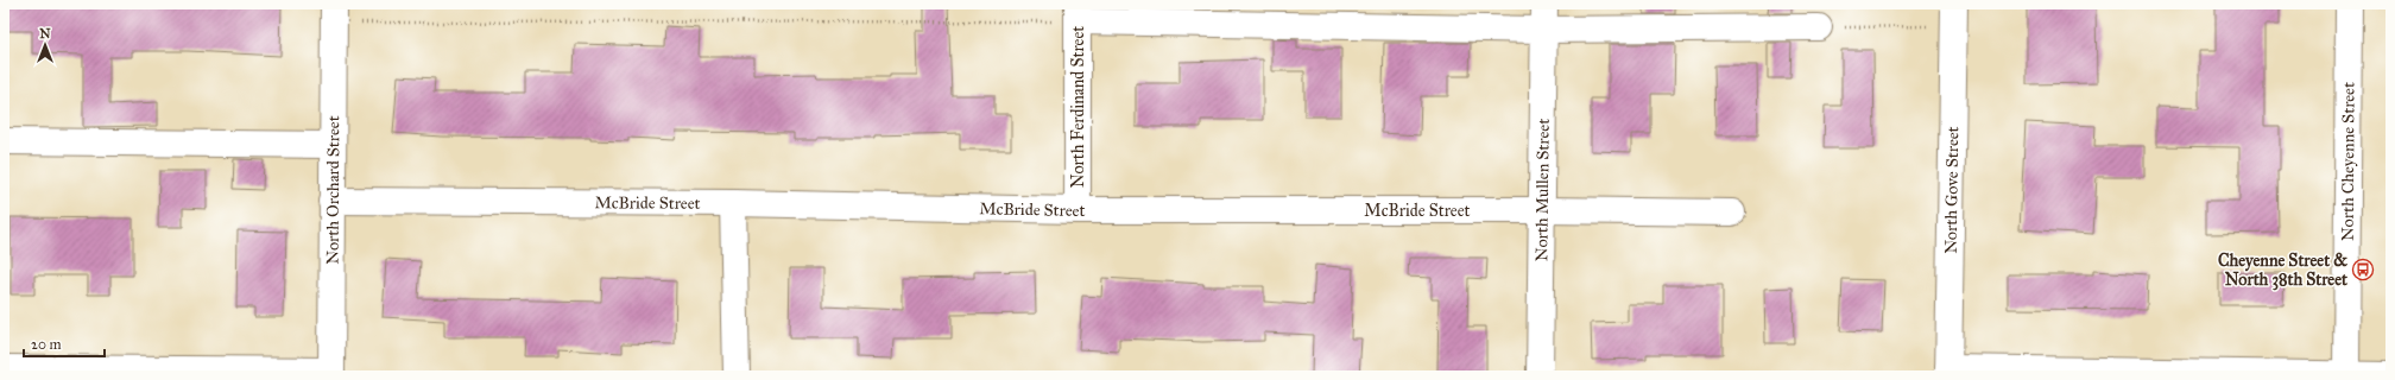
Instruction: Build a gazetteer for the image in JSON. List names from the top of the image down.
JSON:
{
  "streets": {
    "street": [
      "North Ferdinand Street",
      "North Cheyenne Street",
      "North Orchard Street",
      "North Mullen Street",
      "North Gove Street",
      "McBride Street"
    ]
  },
  "crossings": [
    ["North Ferdinand Street", "McBride Street"],
    ["North Orchard Street", "McBride Street"],
    ["North Mullen Street", "McBride Street"]
  ],
  "places": {
    "bus stop": ["Cheyenne Street & North 38th Street"]
  },
  "scale_bar": "20 m",
  "north": "top"
}
